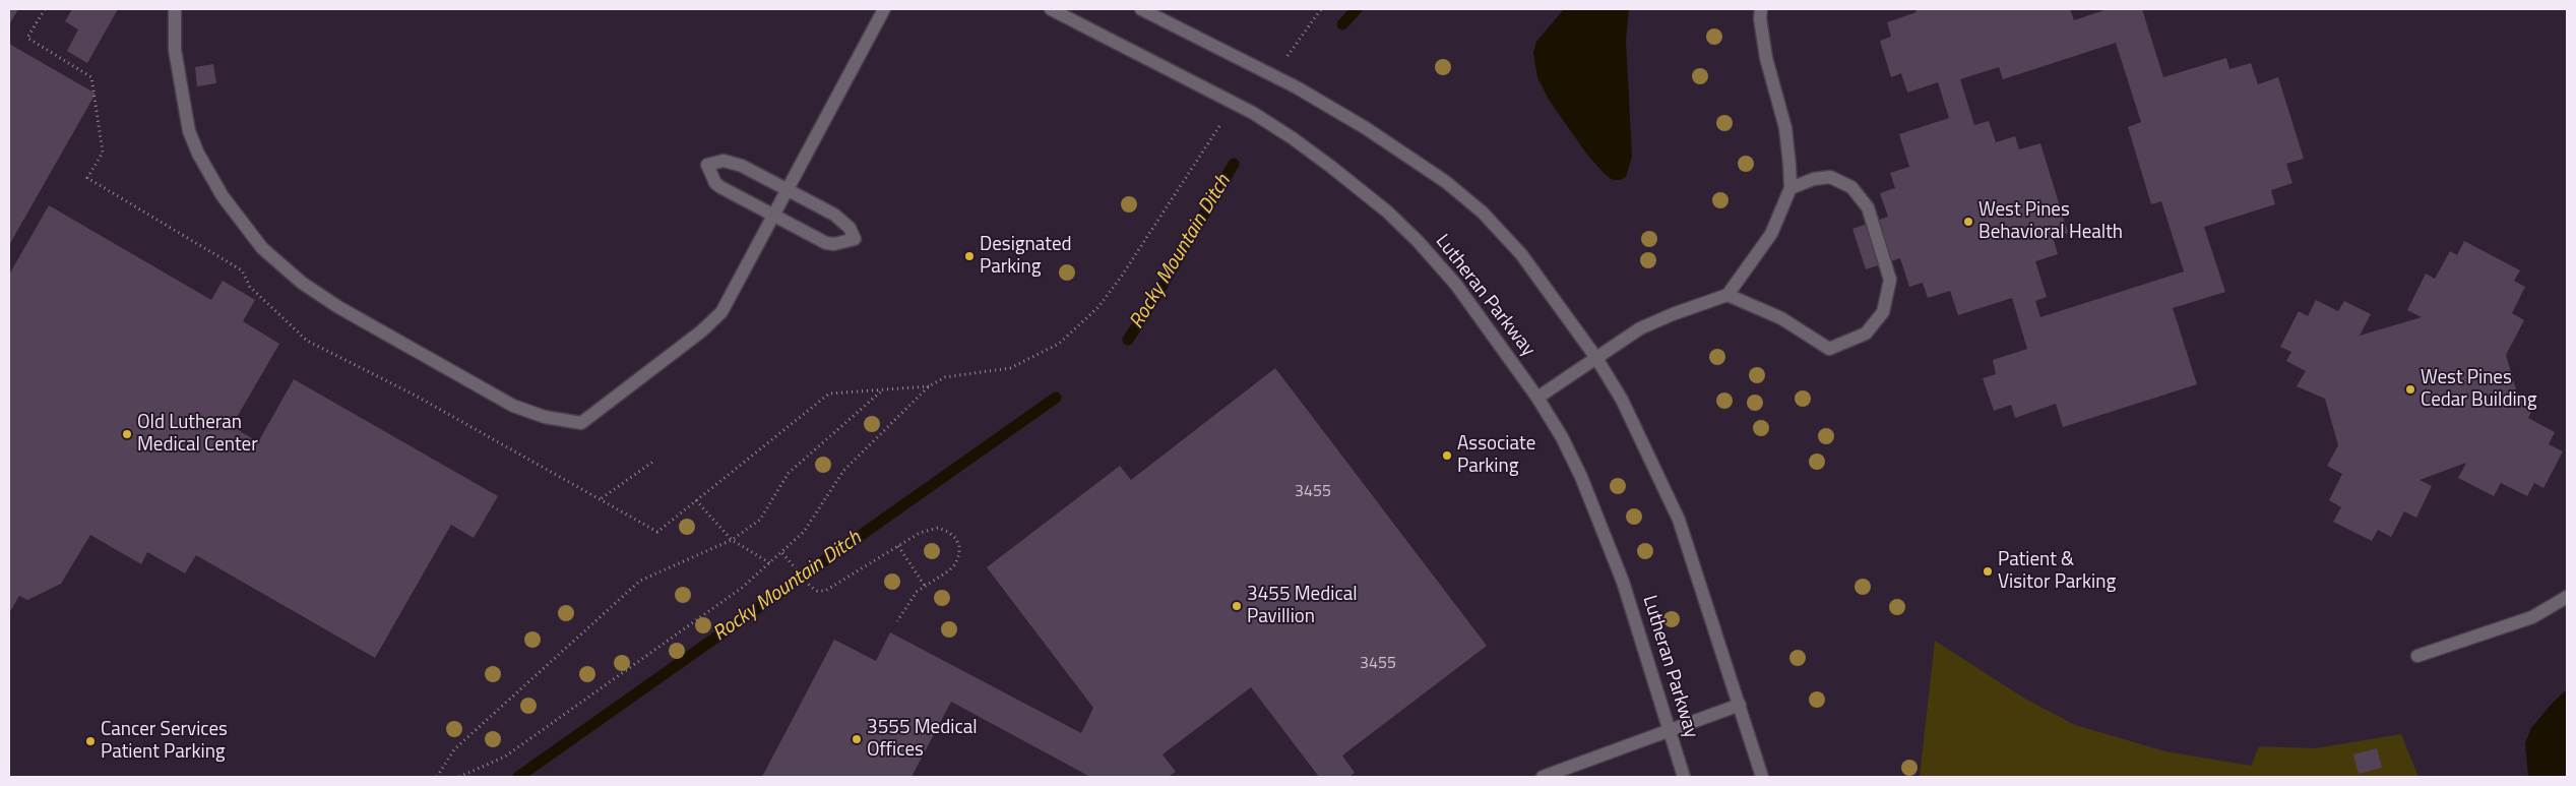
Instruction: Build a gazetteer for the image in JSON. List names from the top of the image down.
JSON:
{
  "streets": {
    "street": ["Lutheran Parkway"]
  },
  "water": ["Rocky Mountain Ditch"],
  "places": [
    "West Pines Behavioral Health",
    "Designated Parking",
    "West Pines Cedar Building",
    "Old Lutheran Medical Center",
    "Associate Parking",
    "Patient & Visitor Parking",
    "3455 Medical Pavillion",
    "3555 Medical Offices",
    "Cancer Services Patient Parking"
  ],
  "house_numbers": ["3455", "3455"]
}
